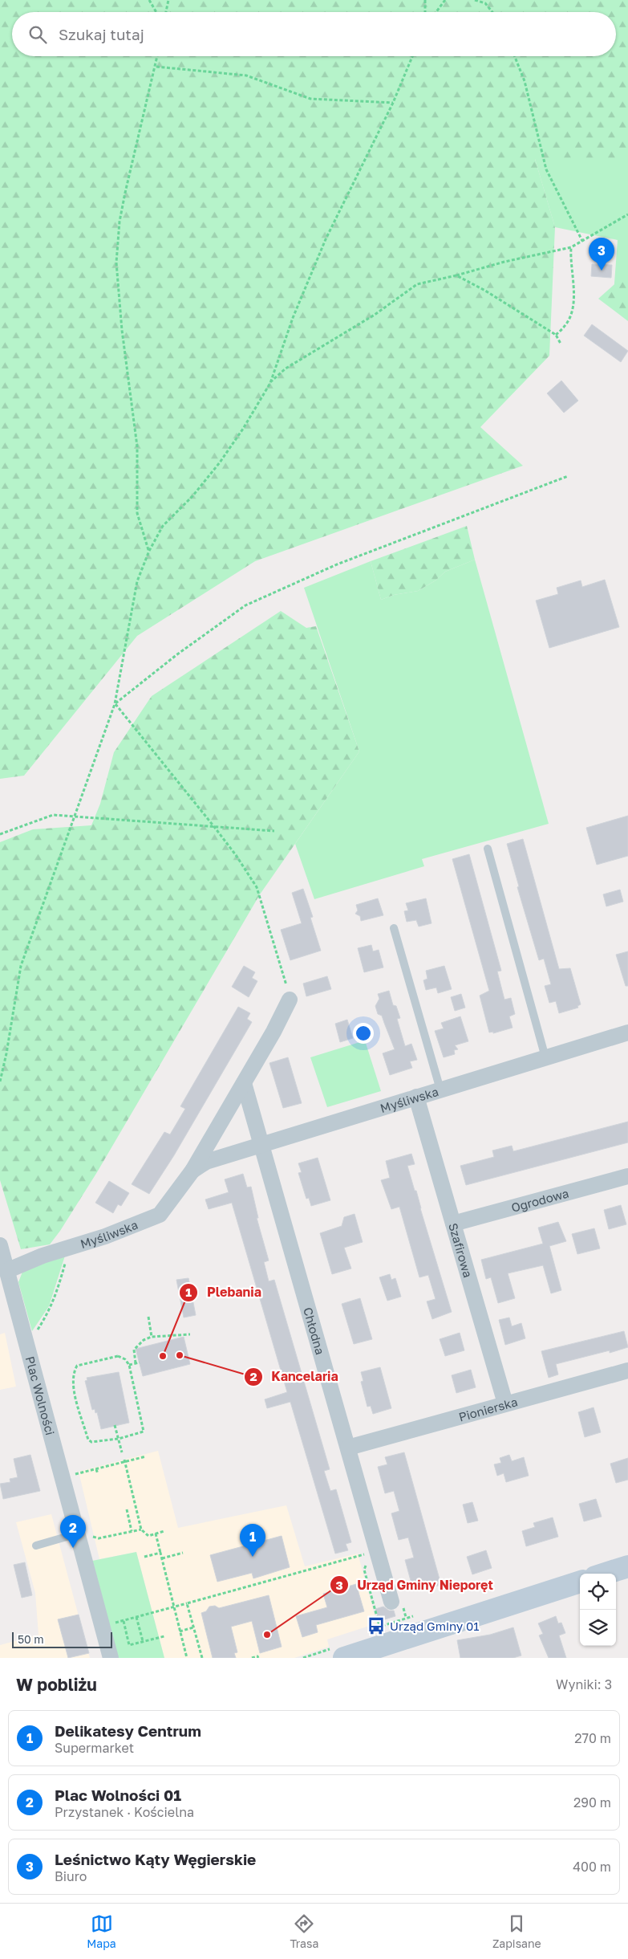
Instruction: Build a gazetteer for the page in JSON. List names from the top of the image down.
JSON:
{
  "streets": {
    "street": [
      "Myśliwska",
      "Ogrodowa",
      "Szafirowa",
      "Chłodna",
      "Plac Wolności",
      "Pionierska"
    ]
  },
  "crossings": [
    ["Myśliwska", "Szafirowa"],
    ["Myśliwska", "Chłodna"],
    ["Myśliwska", "Plac Wolności"],
    ["Ogrodowa", "Szafirowa"],
    ["Szafirowa", "Pionierska"],
    ["Chłodna", "Pionierska"]
  ],
  "places": {
    "other": ["Kancelaria", "Plebania", "Urząd Gminy Nieporęt"],
    "bus stop": ["Urząd Gminy 01"]
  },
  "scale_bar": "50 m",
  "page": {
    "search": "Szukaj tutaj",
    "pins": ["3", "2", "1"],
    "scale": "50 m",
    "heading": ["W pobliżu", "Wyniki: 3"],
    "list": [
      {
        "mark": "1",
        "name": "Delikatesy Centrum",
        "note": "Supermarket",
        "value": "270 m"
      },
      {
        "mark": "2",
        "name": "Plac Wolności 01",
        "note": "Przystanek · Kościelna",
        "value": "290 m"
      },
      {
        "mark": "3",
        "name": "Leśnictwo Kąty Węgierskie",
        "note": "Biuro",
        "value": "400 m"
      }
    ],
    "nav": ["Mapa", "Trasa", "Zapisane"]
  }
}
